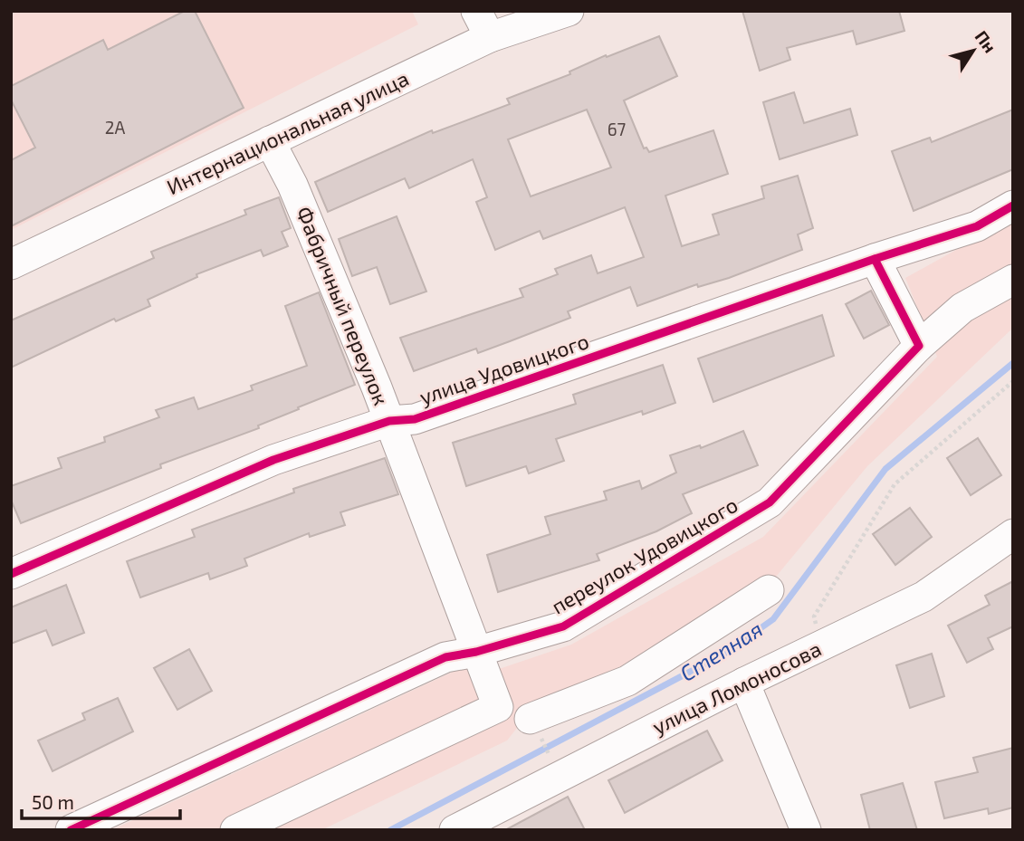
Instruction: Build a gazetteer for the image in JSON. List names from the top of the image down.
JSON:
{
  "streets": {
    "street": [
      "Интернациональная улица",
      "Фабричный переулок",
      "улица Удовицкого",
      "переулок Удовицкого",
      "улица Ломоносова"
    ]
  },
  "crossings": [
    ["Интернациональная улица", "Фабричный переулок"],
    ["Фабричный переулок", "улица Удовицкого"],
    ["Фабричный переулок", "переулок Удовицкого"]
  ],
  "water": ["Степная"],
  "house_numbers": ["2А", "67"],
  "scale_bar": "50 m",
  "north": "top right"
}
